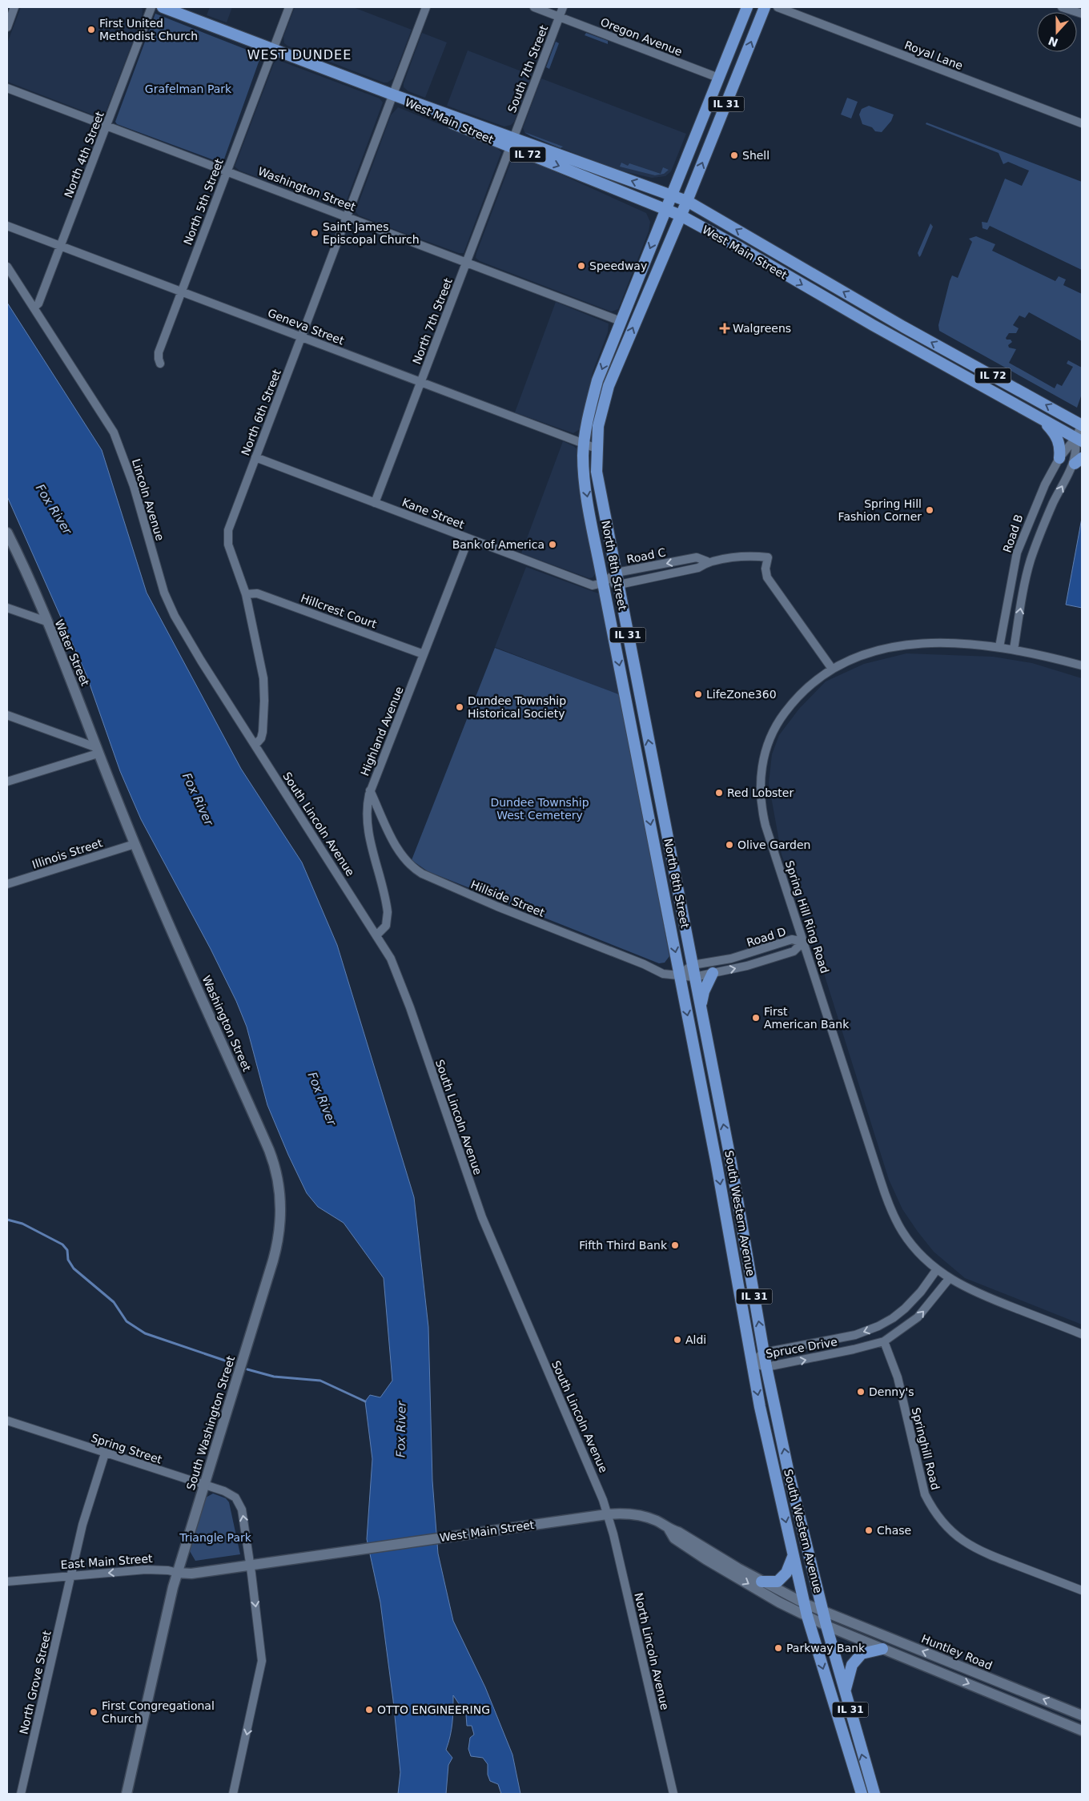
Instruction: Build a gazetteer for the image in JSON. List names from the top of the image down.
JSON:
{
  "streets": {
    "main road": [
      "IL 31",
      "West Main Street",
      "IL 72",
      "North 8th Street",
      "South Western Avenue"
    ],
    "street": [
      "Oregon Avenue",
      "Royal Lane",
      "South 7th Street",
      "North 4th Street",
      "Washington Street",
      "North 5th Street",
      "North 7th Street",
      "Geneva Street",
      "North 6th Street",
      "Lincoln Avenue",
      "Kane Street",
      "Road B",
      "Road C",
      "Hillcrest Court",
      "Water Street",
      "Highland Avenue",
      "South Lincoln Avenue",
      "Illinois Street",
      "Hillside Street",
      "Spring Hill Ring Road",
      "Road D",
      "Spruce Drive",
      "South Washington Street",
      "Spring Street",
      "Springhill Road",
      "East Main Street",
      "North Lincoln Avenue",
      "Huntley Road",
      "North Grove Street"
    ]
  },
  "crossings": [
    ["Oregon Avenue", "South 7th Street"],
    ["Oregon Avenue", "North 8th Street"],
    ["South 7th Street", "West Main Street"],
    ["South 7th Street", "North 7th Street"],
    ["IL 31", "West Main Street"],
    ["IL 31", "North 8th Street"],
    ["IL 31", "South Western Avenue"],
    ["West Main Street", "North 5th Street"],
    ["West Main Street", "North 7th Street"],
    ["West Main Street", "North 6th Street"],
    ["West Main Street", "Road B"],
    ["West Main Street", "North 8th Street"],
    ["West Main Street", "South Lincoln Avenue"],
    ["West Main Street", "South Western Avenue"],
    ["West Main Street", "East Main Street"],
    ["West Main Street", "North Lincoln Avenue"],
    ["West Main Street", "Huntley Road"],
    ["North 4th Street", "Washington Street"],
    ["North 4th Street", "Geneva Street"],
    ["North 4th Street", "Lincoln Avenue"],
    ["Washington Street", "North 5th Street"],
    ["Washington Street", "North 7th Street"],
    ["Washington Street", "North 6th Street"],
    ["Washington Street", "North 8th Street"],
    ["Washington Street", "Water Street"],
    ["Washington Street", "Illinois Street"],
    ["Washington Street", "South Washington Street"],
    ["North 5th Street", "Geneva Street"],
    ["North 7th Street", "Geneva Street"],
    ["North 7th Street", "Kane Street"],
    ["Geneva Street", "North 6th Street"],
    ["Geneva Street", "North 8th Street"],
    ["North 6th Street", "Lincoln Avenue"],
    ["North 6th Street", "Kane Street"],
    ["North 6th Street", "Hillcrest Court"],
    ["North 6th Street", "South Lincoln Avenue"],
    ["Lincoln Avenue", "South Lincoln Avenue"],
    ["Kane Street", "Road C"],
    ["Kane Street", "North 8th Street"],
    ["Kane Street", "Highland Avenue"],
    ["Road B", "Spring Hill Ring Road"],
    ["Road C", "North 8th Street"],
    ["Road C", "Spring Hill Ring Road"],
    ["North 8th Street", "Hillside Street"],
    ["North 8th Street", "Road D"],
    ["North 8th Street", "South Western Avenue"],
    ["Hillcrest Court", "Highland Avenue"],
    ["Highland Avenue", "South Lincoln Avenue"],
    ["Highland Avenue", "Hillside Street"],
    ["South Lincoln Avenue", "North Lincoln Avenue"],
    ["Hillside Street", "Road D"],
    ["Hillside Street", "South Western Avenue"],
    ["Spring Hill Ring Road", "Road D"],
    ["Spring Hill Ring Road", "Spruce Drive"],
    ["Road D", "South Western Avenue"],
    ["South Western Avenue", "Spruce Drive"],
    ["South Western Avenue", "Huntley Road"],
    ["Spruce Drive", "Springhill Road"],
    ["South Washington Street", "Spring Street"],
    ["South Washington Street", "East Main Street"],
    ["Spring Street", "East Main Street"],
    ["Spring Street", "North Grove Street"],
    ["East Main Street", "North Grove Street"]
  ],
  "one_way": ["East Main Street"],
  "districts": ["WEST DUNDEE"],
  "water": ["Fox River"],
  "parks": ["Grafelman Park", "Dundee Township West Cemetery", "Triangle Park"],
  "places": {
    "other": [
      "First United Methodist Church",
      "Shell",
      "Saint James Episcopal Church",
      "Speedway",
      "Spring Hill Fashion Corner",
      "Bank of America",
      "LifeZone360",
      "Dundee Township Historical Society",
      "Red Lobster",
      "Olive Garden",
      "First American Bank",
      "Fifth Third Bank",
      "Aldi",
      "Denny's",
      "Chase",
      "Parkway Bank",
      "OTTO ENGINEERING",
      "First Congregational Church"
    ],
    "health": ["Walgreens"]
  },
  "north": "bottom"
}
